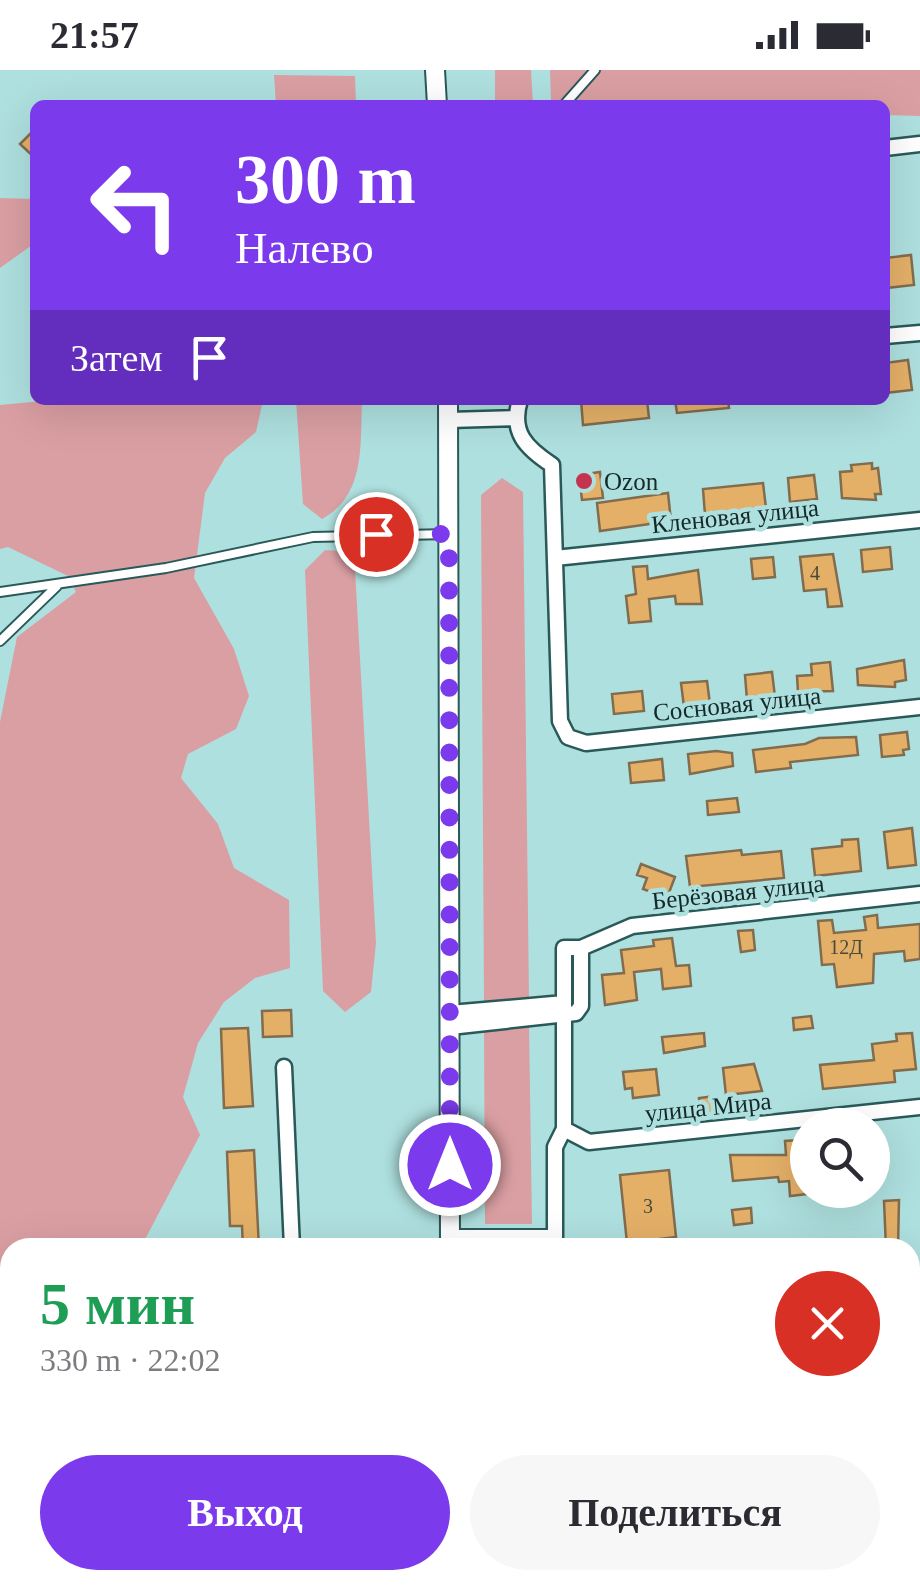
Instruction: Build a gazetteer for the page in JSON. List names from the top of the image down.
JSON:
{
  "streets": {
    "street": [
      "Кленовая улица",
      "Сосновая улица",
      "Берёзовая улица",
      "улица Мира"
    ]
  },
  "crossings": [
    ["Кленовая улица", "Сосновая улица"]
  ],
  "places": ["Ozon"],
  "house_numbers": ["4", "12Д", "3"],
  "page": {
    "status": "21:57",
    "turn": ["300 m", "Налево"],
    "then": "Затем",
    "heading": ["5 мин", "330 m · 22:02"],
    "buttons": ["Выход", "Поделиться"]
  }
}
